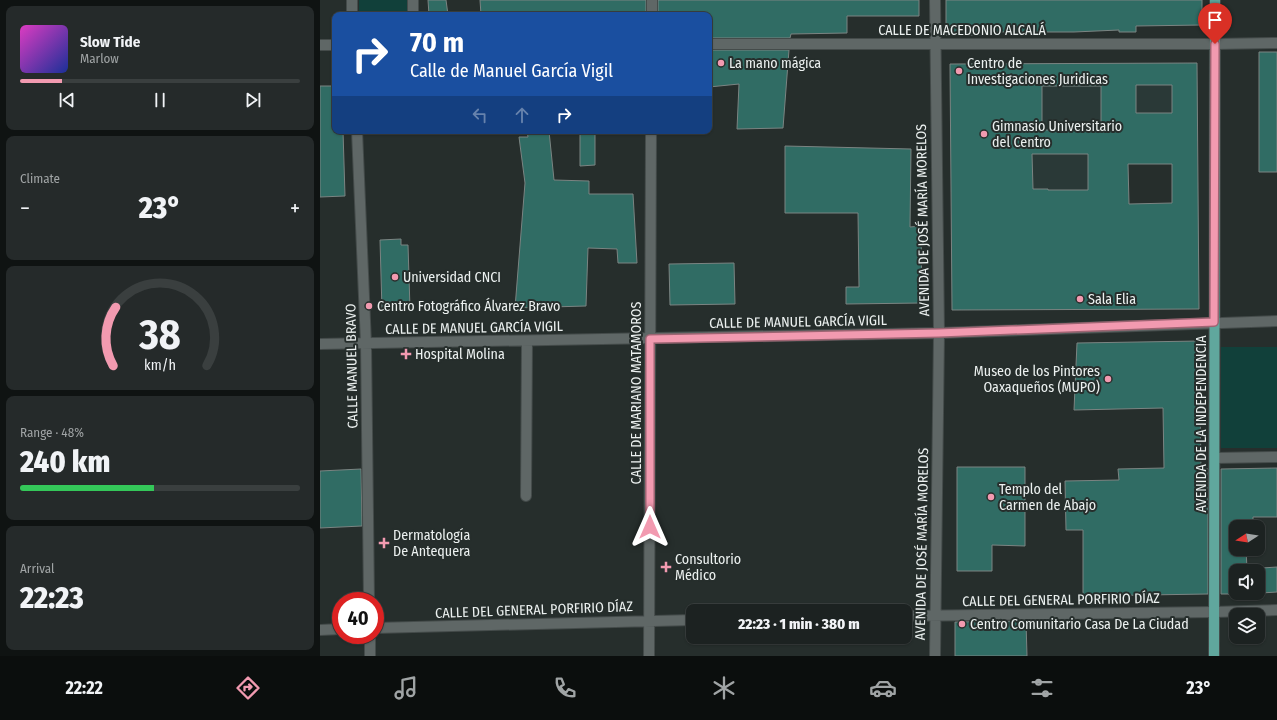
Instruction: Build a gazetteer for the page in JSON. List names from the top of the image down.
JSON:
{
  "streets": {
    "main road": ["AVENIDA DE LA INDEPENDENCIA"],
    "street": [
      "CALLE DE MACEDONIO ALCALÁ",
      "AVENIDA DE JOSÉ MARÍA MORELOS",
      "CALLE DE MANUEL GARCÍA VIGIL",
      "CALLE MANUEL BRAVO",
      "CALLE DE MARIANO MATAMOROS",
      "CALLE DEL GENERAL PORFIRIO DÍAZ"
    ]
  },
  "crossings": [
    ["CALLE DE MACEDONIO ALCALÁ", "AVENIDA DE JOSÉ MARÍA MORELOS"],
    ["CALLE DE MACEDONIO ALCALÁ", "AVENIDA DE LA INDEPENDENCIA"],
    ["AVENIDA DE JOSÉ MARÍA MORELOS", "CALLE DE MANUEL GARCÍA VIGIL"],
    ["AVENIDA DE JOSÉ MARÍA MORELOS", "CALLE DEL GENERAL PORFIRIO DÍAZ"],
    ["CALLE DE MANUEL GARCÍA VIGIL", "CALLE MANUEL BRAVO"],
    ["CALLE DE MANUEL GARCÍA VIGIL", "CALLE DE MARIANO MATAMOROS"],
    ["CALLE DE MANUEL GARCÍA VIGIL", "AVENIDA DE LA INDEPENDENCIA"],
    ["CALLE DE MARIANO MATAMOROS", "CALLE DEL GENERAL PORFIRIO DÍAZ"],
    ["AVENIDA DE LA INDEPENDENCIA", "CALLE DEL GENERAL PORFIRIO DÍAZ"]
  ],
  "places": {
    "other": [
      "La mano mágica",
      "Centro de Investigaciones Juridicas",
      "Gimnasio Universitario del Centro",
      "Universidad CNCI",
      "Sala Elia",
      "Centro Fotográfico Álvarez Bravo",
      "Museo de los Pintores Oaxaqueños (MUPO)",
      "Templo del Carmen de Abajo",
      "Centro Comunitario Casa De La Ciudad"
    ],
    "health": ["Hospital Molina", "Dermatología De Antequera", "Consultorio Médico"]
  },
  "north": "left",
  "page": {
    "turn": ["70 m", "Calle de Manuel García Vigil"],
    "song": ["Slow Tide", "Marlow"],
    "tile": [
      "Climate",
      ["Range · 48%", "240 km"],
      ["Arrival", "22:23"]
    ],
    "heat": ["−", "23°", "+"],
    "limit": "40",
    "trip": "22:23 · 1 min · 380 m",
    "tabs": ["22:22", "23°"],
    "gauge": ["38", "km/h"]
  }
}
